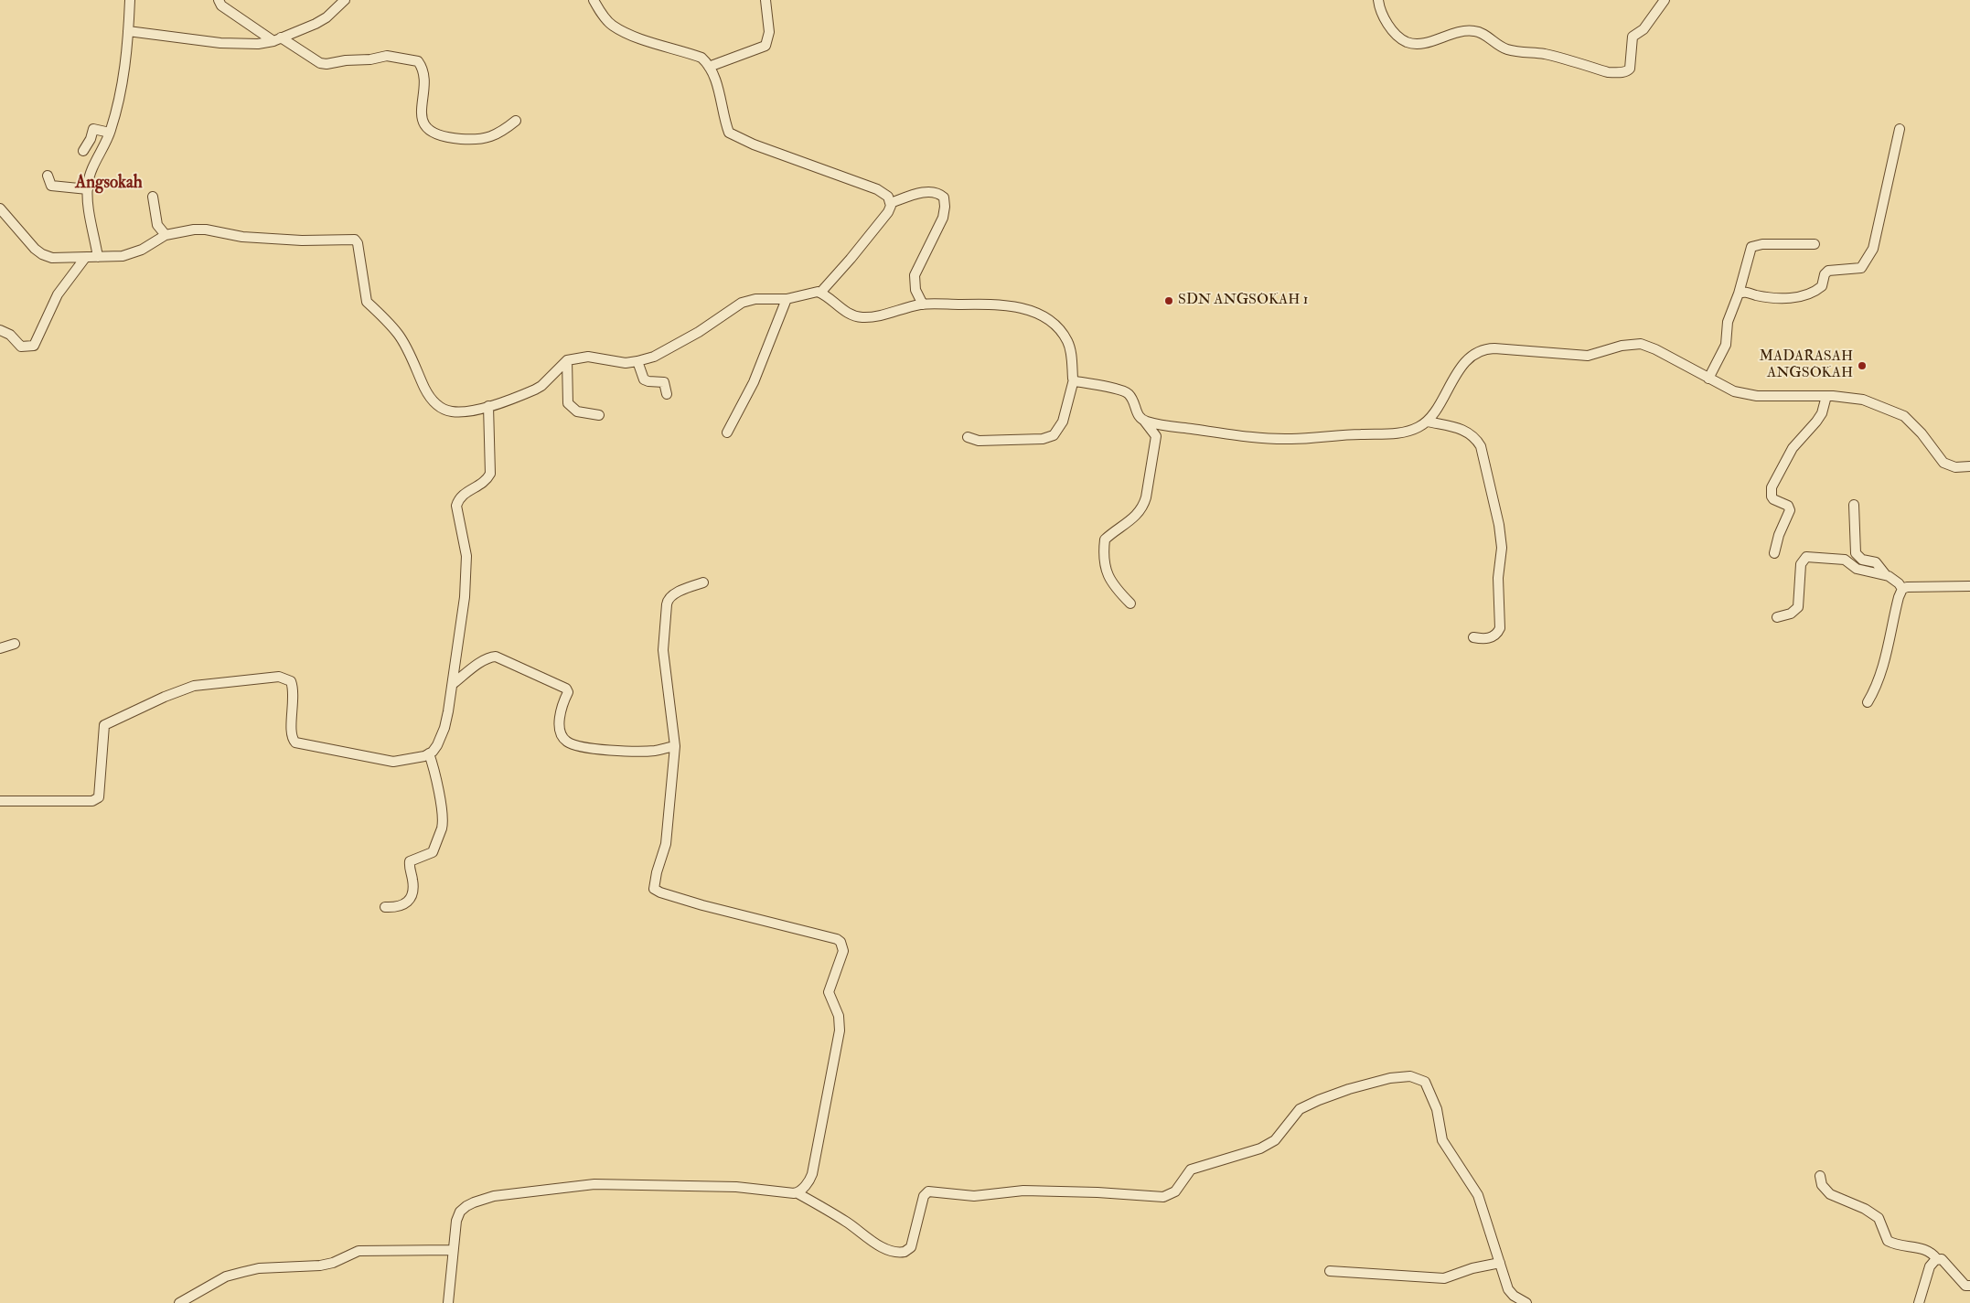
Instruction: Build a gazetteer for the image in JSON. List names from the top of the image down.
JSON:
{
  "districts": ["Angsokah"],
  "places": ["SDN ANGSOKAH 1", "MADARASAH ANGSOKAH"]
}
